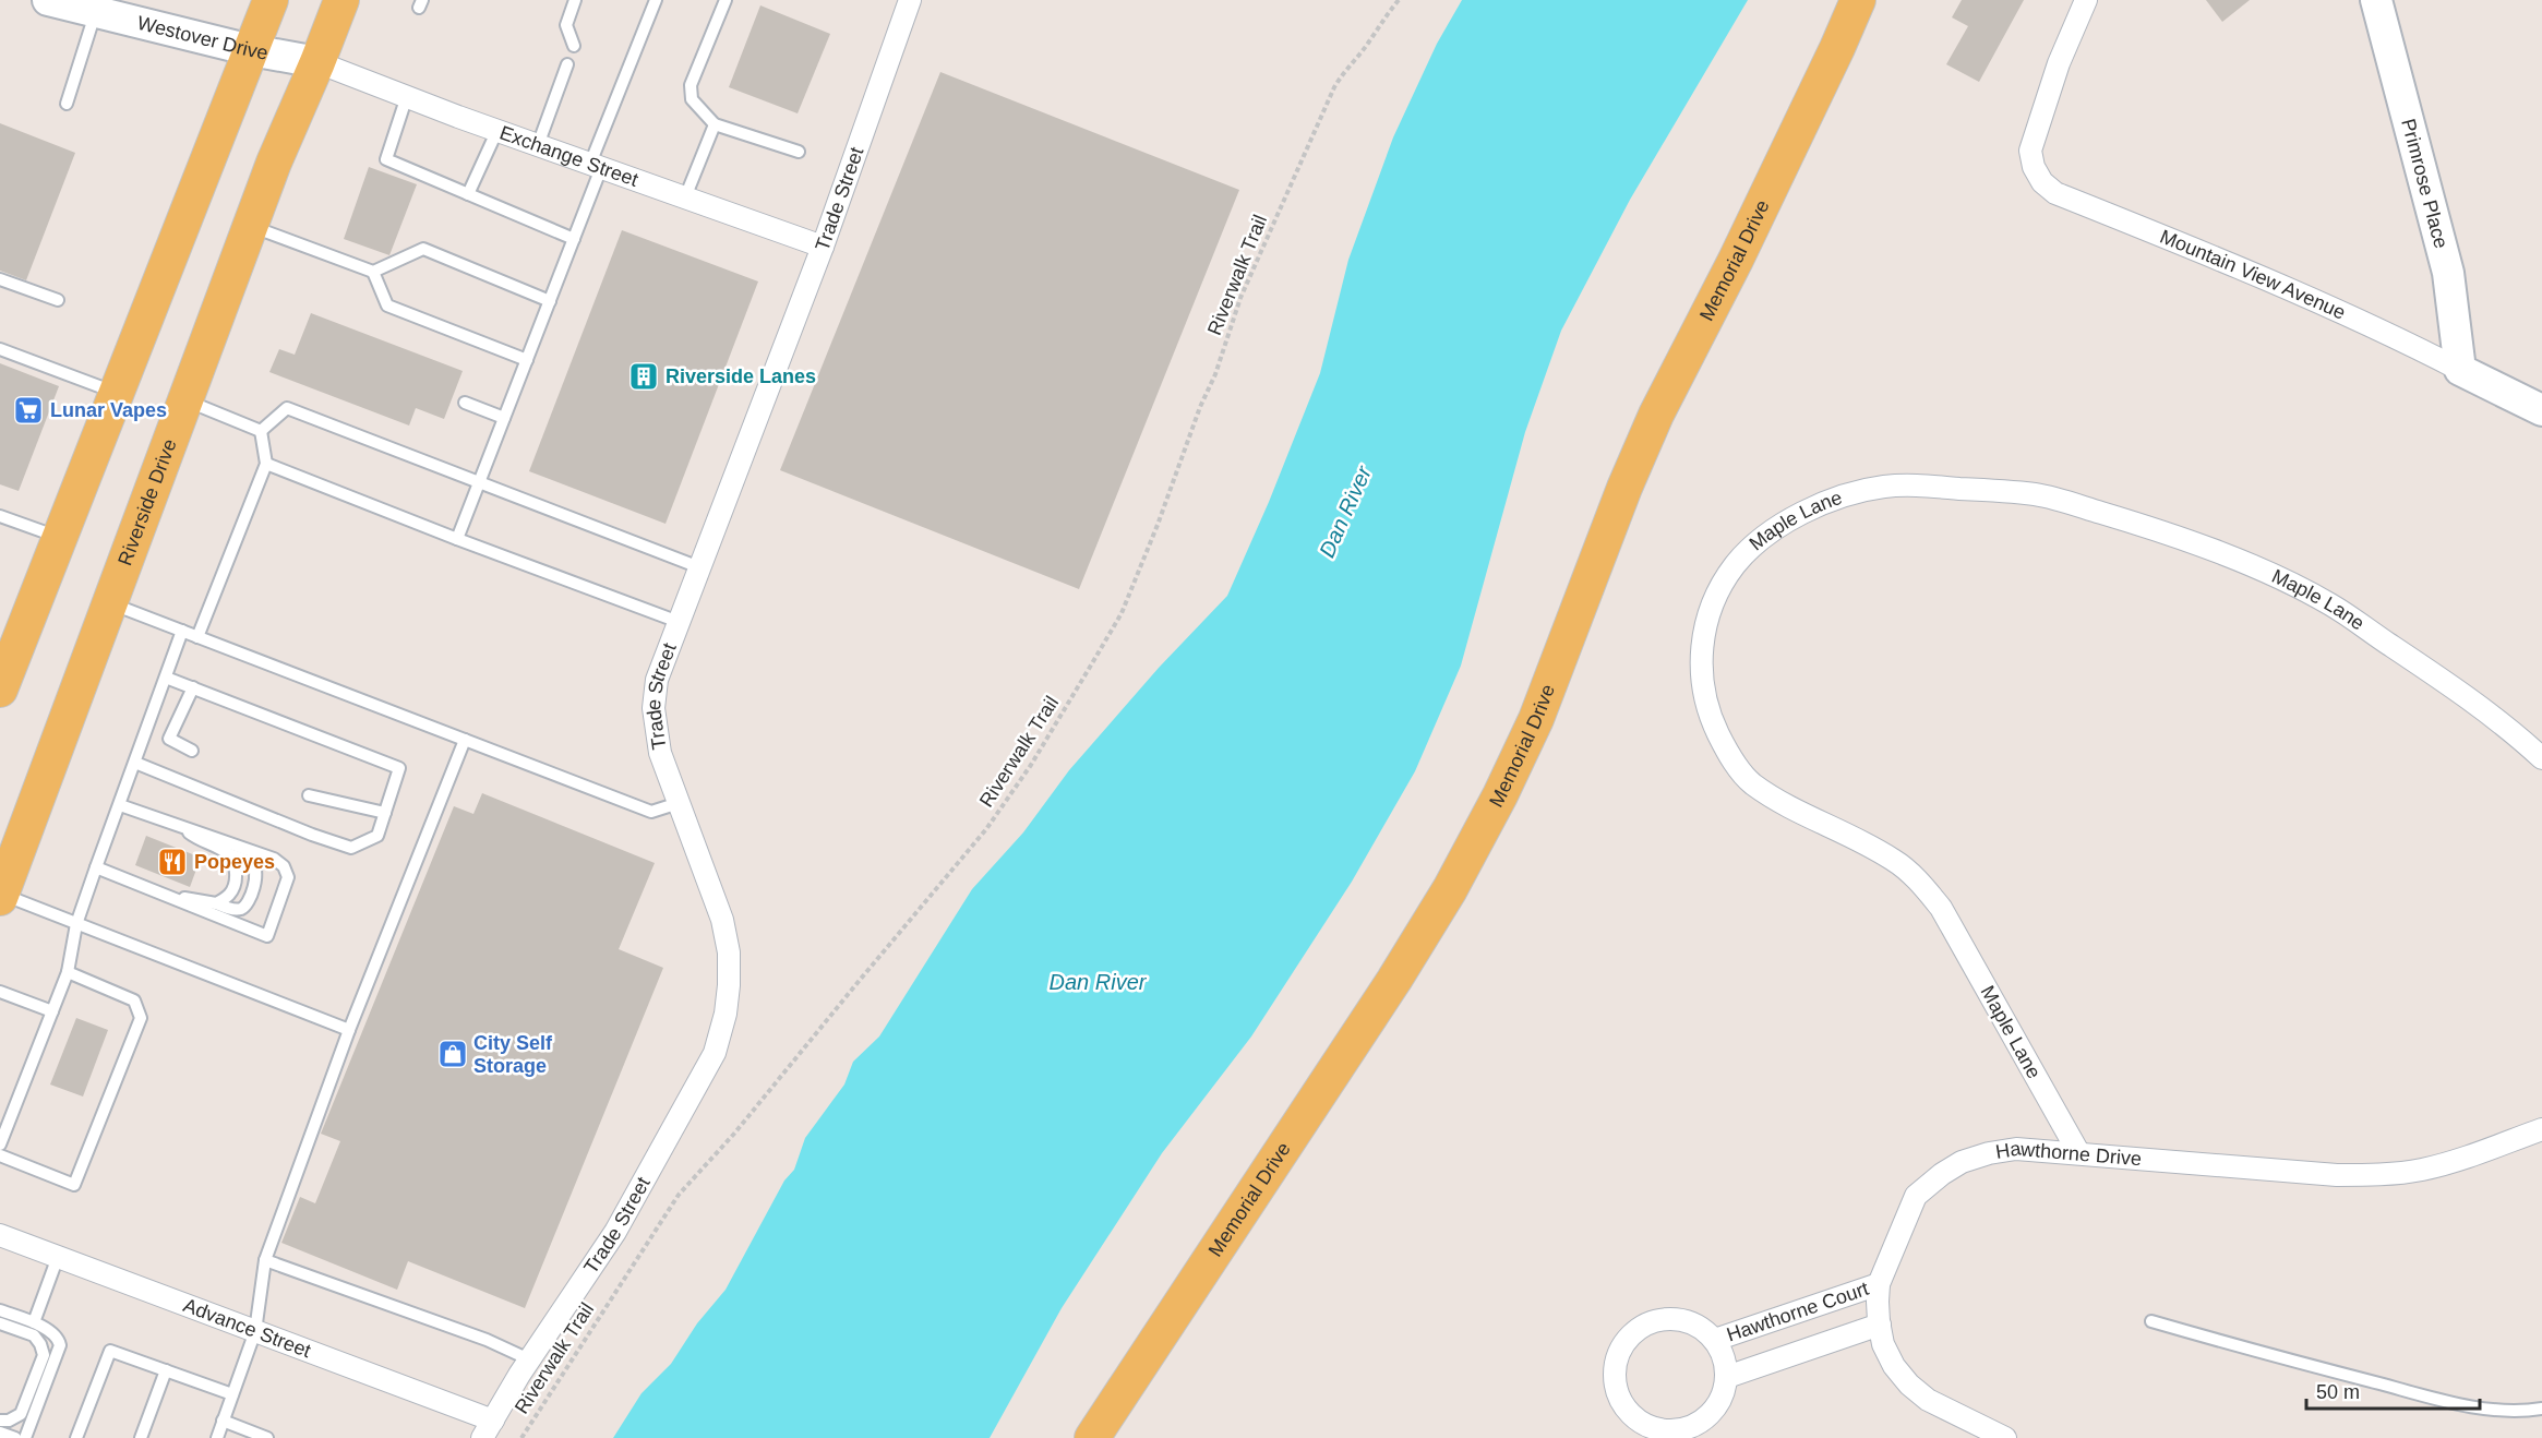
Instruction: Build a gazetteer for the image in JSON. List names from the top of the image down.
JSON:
{
  "streets": {
    "main road": ["Memorial Drive", "Riverside Drive"],
    "street": [
      "Westover Drive",
      "Exchange Street",
      "Primrose Place",
      "Trade Street",
      "Mountain View Avenue",
      "Maple Lane",
      "Hawthorne Drive",
      "Hawthorne Court",
      "Advance Street"
    ],
    "path": ["Riverwalk Trail"]
  },
  "crossings": [
    ["Westover Drive", "Exchange Street"],
    ["Westover Drive", "Riverside Drive"],
    ["Exchange Street", "Trade Street"],
    ["Exchange Street", "Riverside Drive"],
    ["Primrose Place", "Mountain View Avenue"],
    ["Trade Street", "Advance Street"],
    ["Maple Lane", "Hawthorne Drive"],
    ["Hawthorne Drive", "Hawthorne Court"]
  ],
  "water": ["Dan River"],
  "places": {
    "building": ["Riverside Lanes"],
    "supermarket": ["Lunar Vapes"],
    "restaurant": ["Popeyes"],
    "shop": ["City Self Storage"]
  },
  "scale_bar": "50 m"
}
